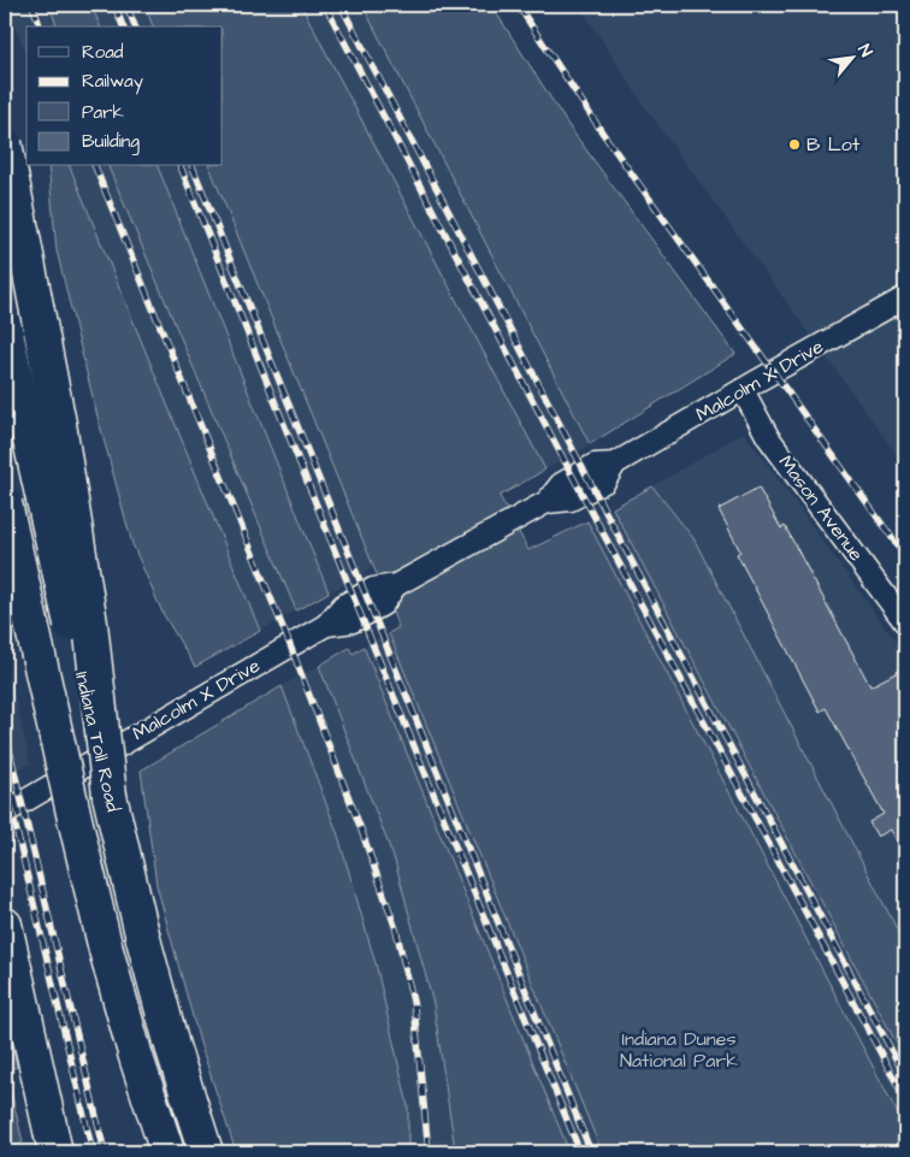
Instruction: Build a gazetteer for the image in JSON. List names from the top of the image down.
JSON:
{
  "streets": {
    "main road": ["Indiana Toll Road"],
    "street": ["Malcolm X Drive", "Mason Avenue"]
  },
  "crossings": [
    ["Malcolm X Drive", "Mason Avenue"]
  ],
  "parks": ["Indiana Dunes National Park"],
  "places": ["B Lot"],
  "legend": [
    "Road",
    "Railway",
    "Park",
    "Building"
  ],
  "north": "top right"
}
